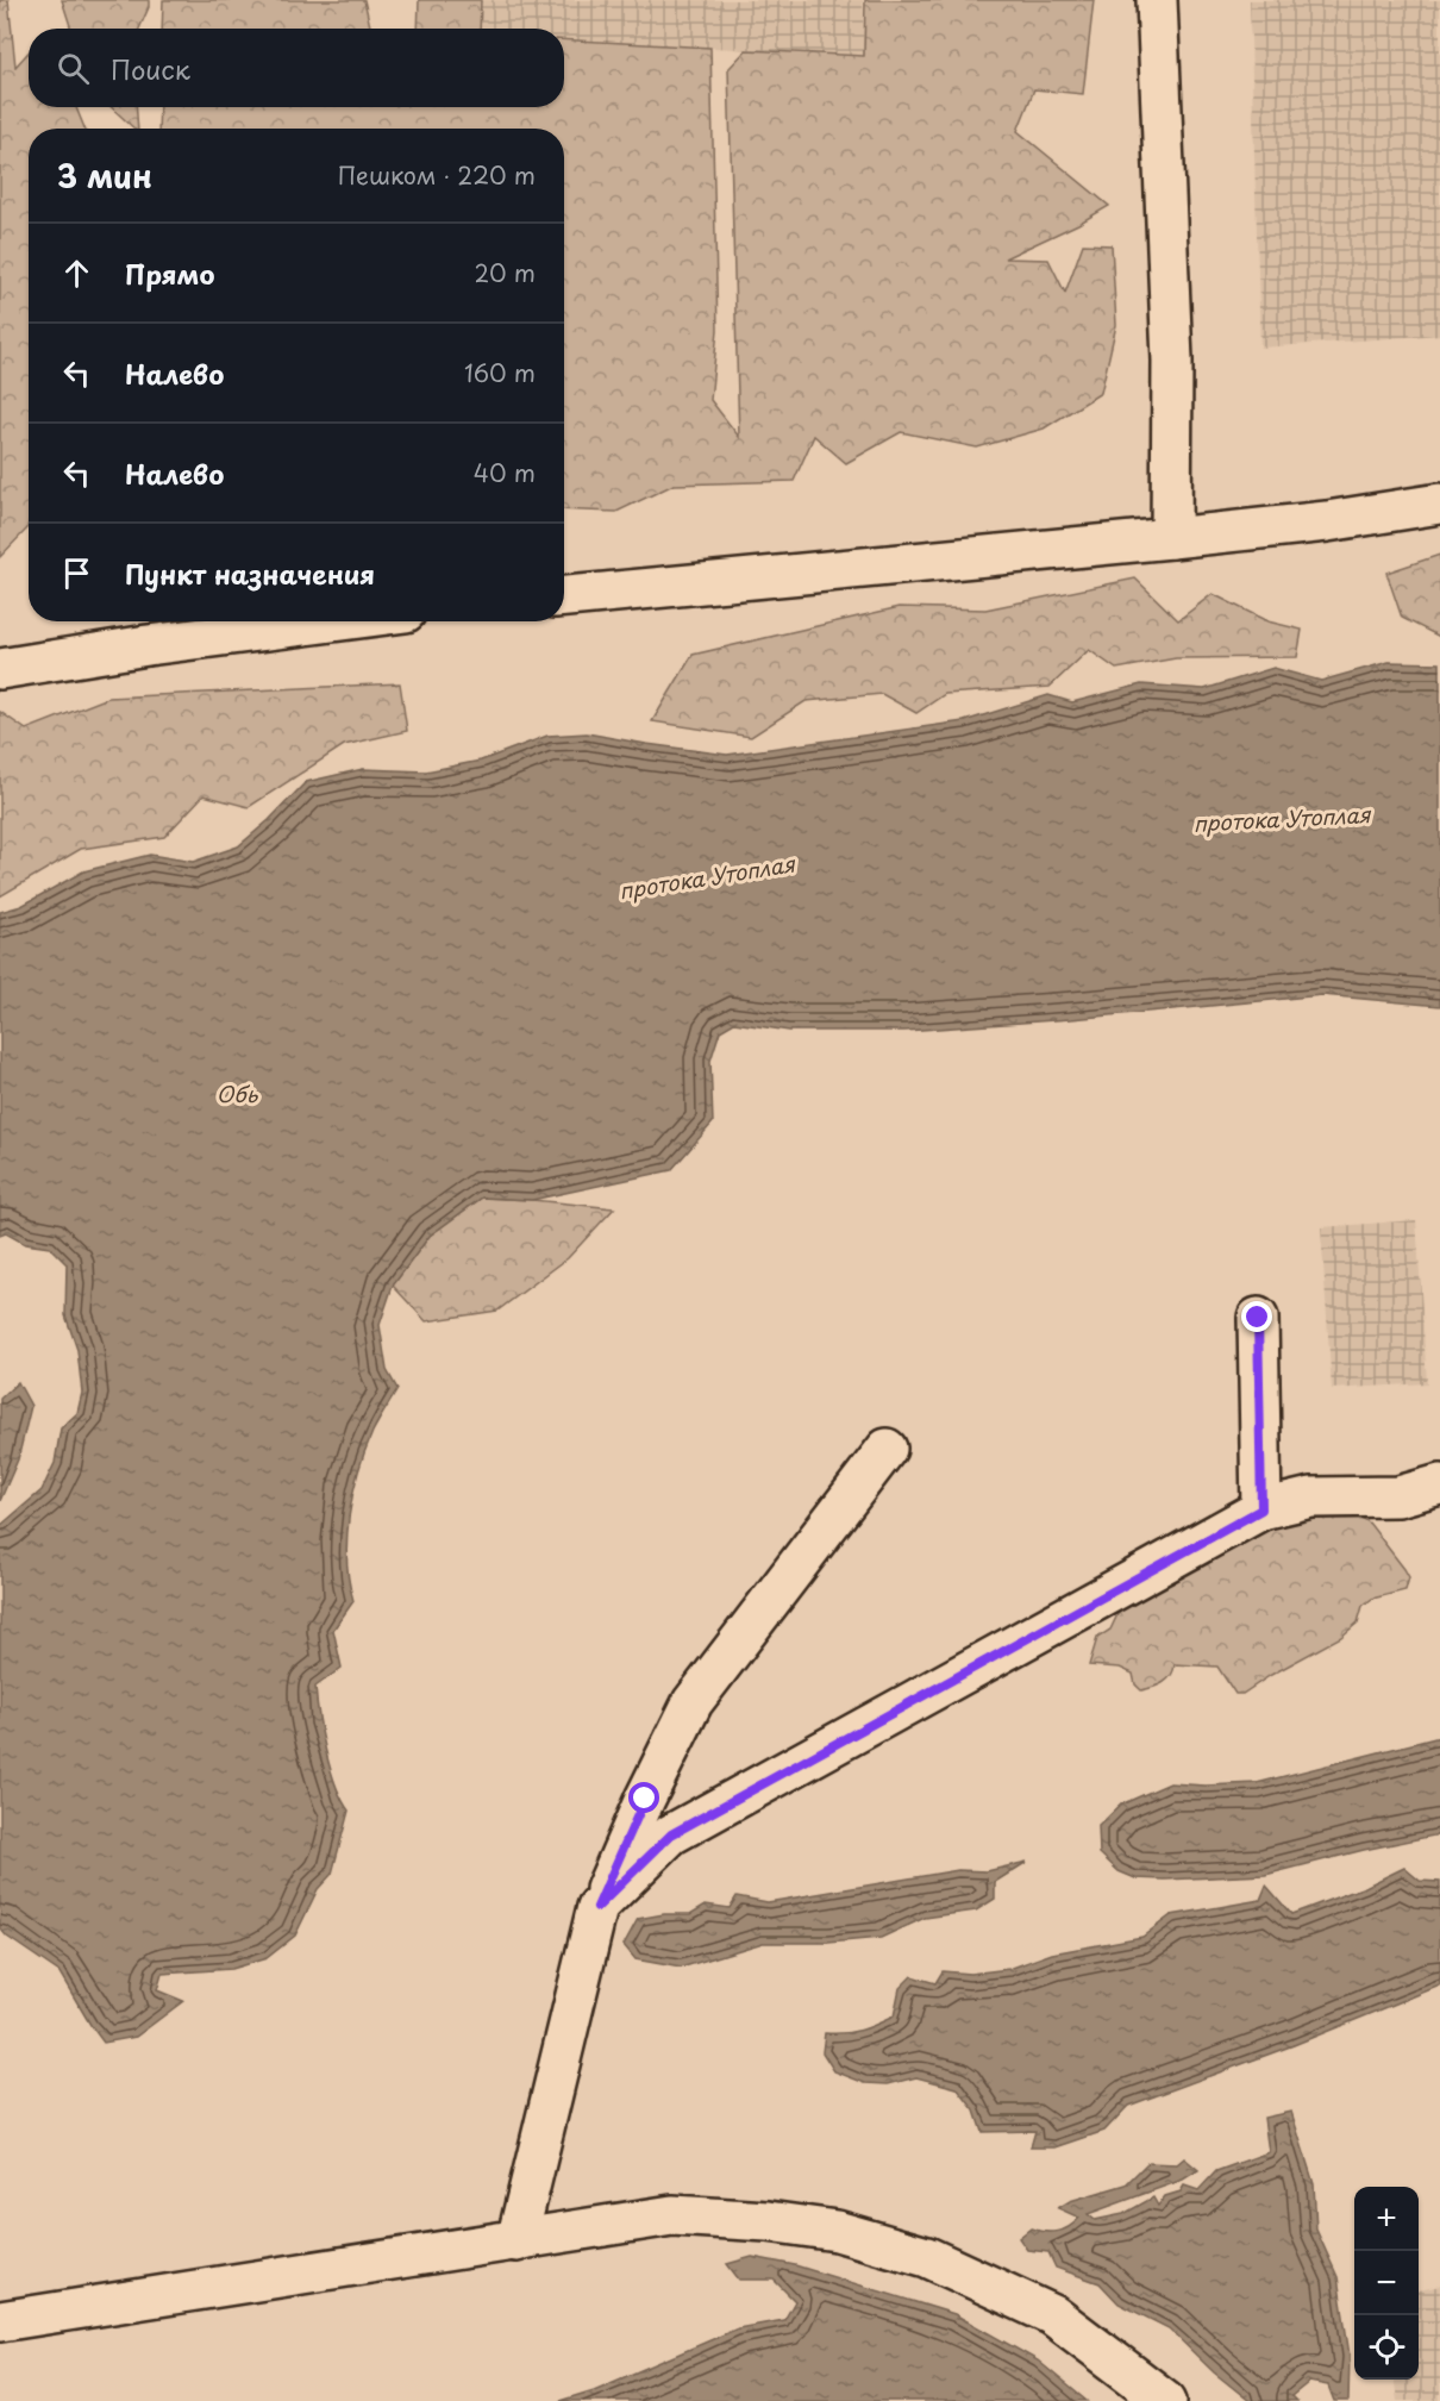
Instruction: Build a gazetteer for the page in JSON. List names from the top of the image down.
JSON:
{
  "water": ["протока Утоплая", "Обь"],
  "page": {
    "search": "Поиск",
    "heading": ["3 мин", "Пешком · 220 m"],
    "list": [
      ["Прямо", "20 m"],
      ["Налево", "160 m"],
      ["Налево", "40 m"],
      "Пункт назначения"
    ],
    "map_buttons": ["+", "−"]
  }
}
